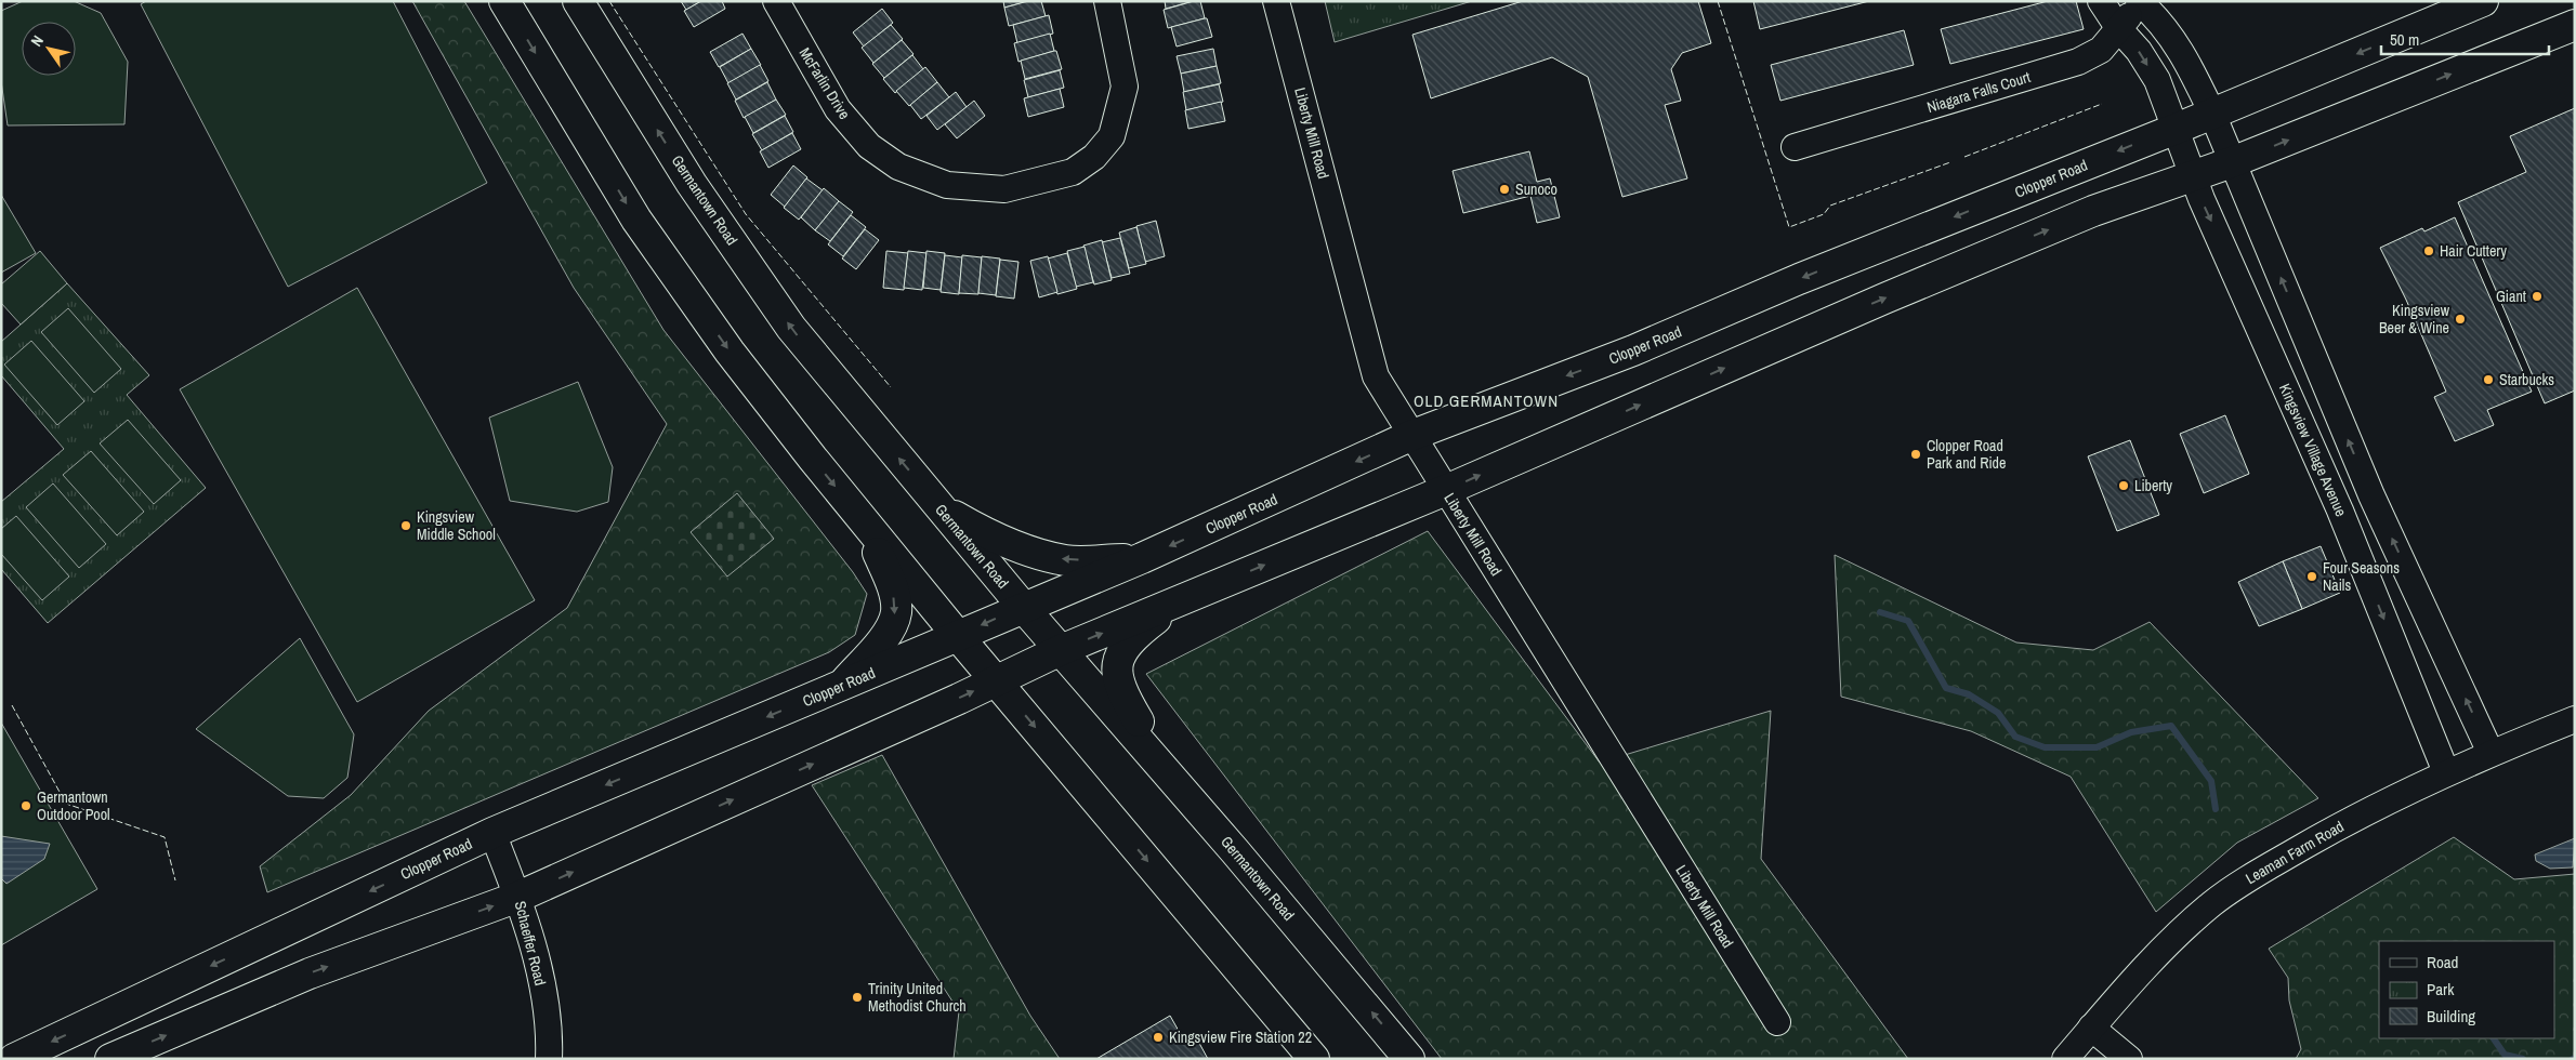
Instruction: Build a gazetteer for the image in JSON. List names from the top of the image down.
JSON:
{
  "streets": {
    "main road": ["Clopper Road", "Germantown Road"],
    "street": [
      "McFarlin Drive",
      "Niagara Falls Court",
      "Liberty Mill Road",
      "Kingsview Village Avenue",
      "Leaman Farm Road",
      "Schaeffer Road"
    ]
  },
  "crossings": [
    ["Niagara Falls Court", "Kingsview Village Avenue"],
    ["Liberty Mill Road", "Clopper Road"],
    ["Clopper Road", "Germantown Road"],
    ["Clopper Road", "Kingsview Village Avenue"],
    ["Clopper Road", "Schaeffer Road"],
    ["Kingsview Village Avenue", "Leaman Farm Road"]
  ],
  "districts": ["OLD GERMANTOWN"],
  "places": [
    "Sunoco",
    "Hair Cuttery",
    "Giant",
    "Kingsview Beer & Wine",
    "Starbucks",
    "Clopper Road Park and Ride",
    "Liberty",
    "Kingsview Middle School",
    "Four Seasons Nails",
    "Germantown Outdoor Pool",
    "Trinity United Methodist Church",
    "Kingsview Fire Station 22"
  ],
  "legend": ["Road", "Park", "Building"],
  "scale_bar": "50 m",
  "north": "top left"
}
